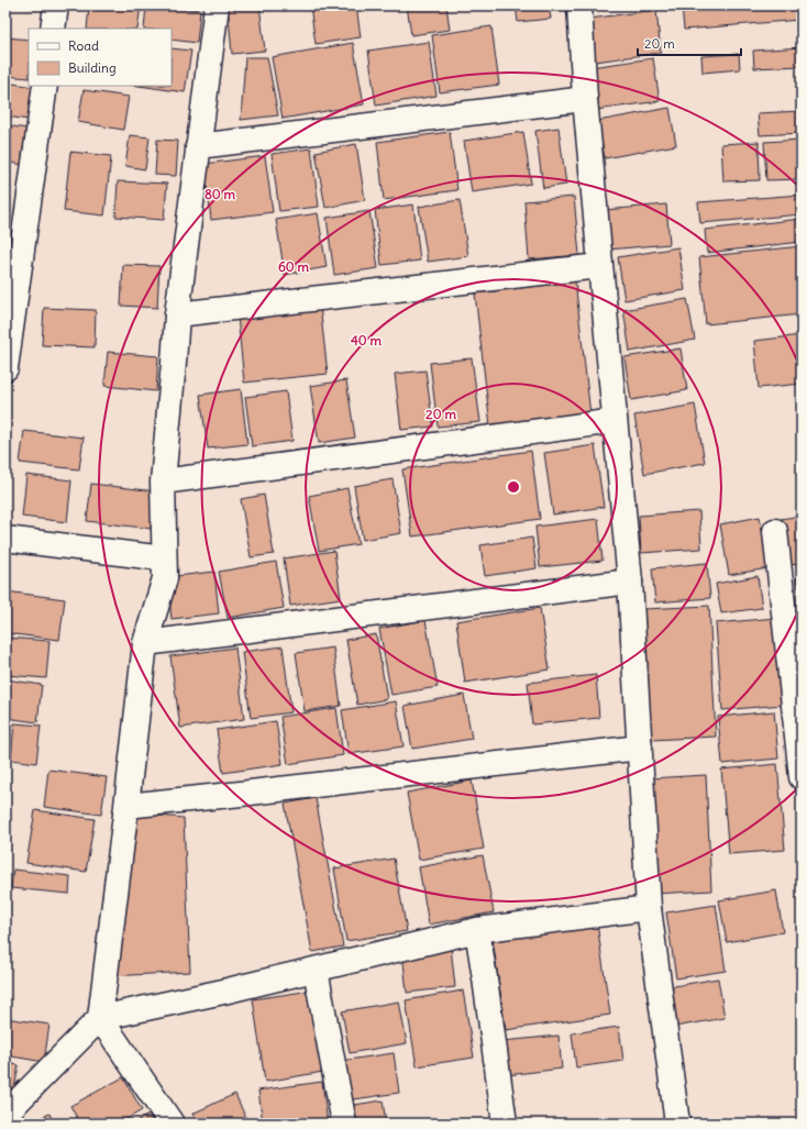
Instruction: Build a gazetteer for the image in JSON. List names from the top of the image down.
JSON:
{
  "legend": ["Road", "Building"],
  "scale_bar": "20 m",
  "rings": [
    "80 m",
    "60 m",
    "40 m",
    "20 m"
  ]
}
